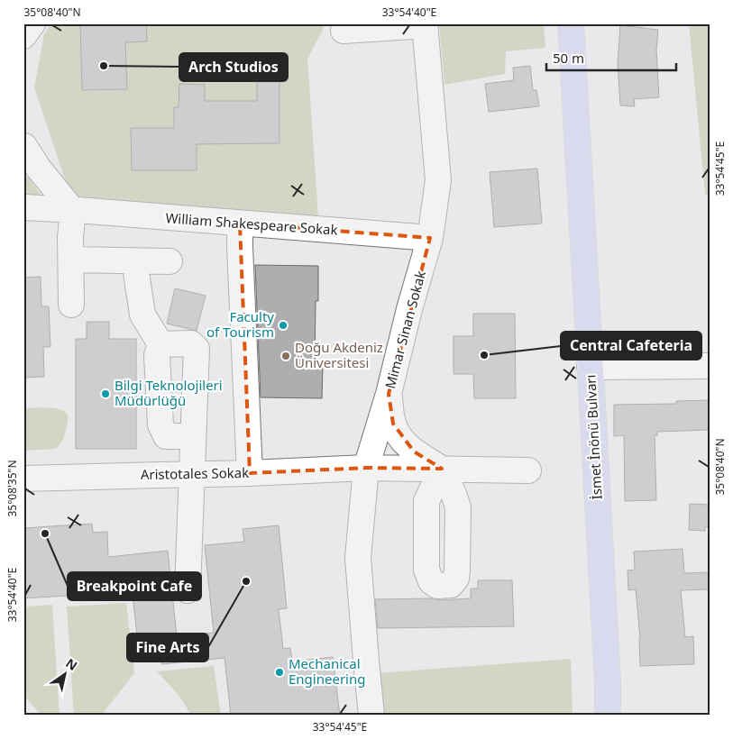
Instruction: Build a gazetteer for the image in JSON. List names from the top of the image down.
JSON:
{
  "streets": {
    "main road": ["İsmet İnönü Bulvarı"],
    "street": ["William Shakespeare Sokak", "Mimar Sinan Sokak", "Aristotales Sokak"]
  },
  "crossings": [
    ["William Shakespeare Sokak", "Mimar Sinan Sokak"],
    ["Mimar Sinan Sokak", "Aristotales Sokak"]
  ],
  "places": [
    "Arch Studios",
    "Faculty of Tourism",
    "Central Cafeteria",
    "Doğu Akdeniz Üniversitesi",
    "Bilgi Teknolojileri Müdürlüğü",
    "Breakpoint Cafe",
    "Fine Arts",
    "Mechanical Engineering"
  ],
  "scale_bar": "50 m",
  "north": "top right",
  "coordinates": [
    "35°08'40\"N",
    "33°54'40\"E",
    "33°54'45\"E",
    "35°08'35\"N"
  ]
}
